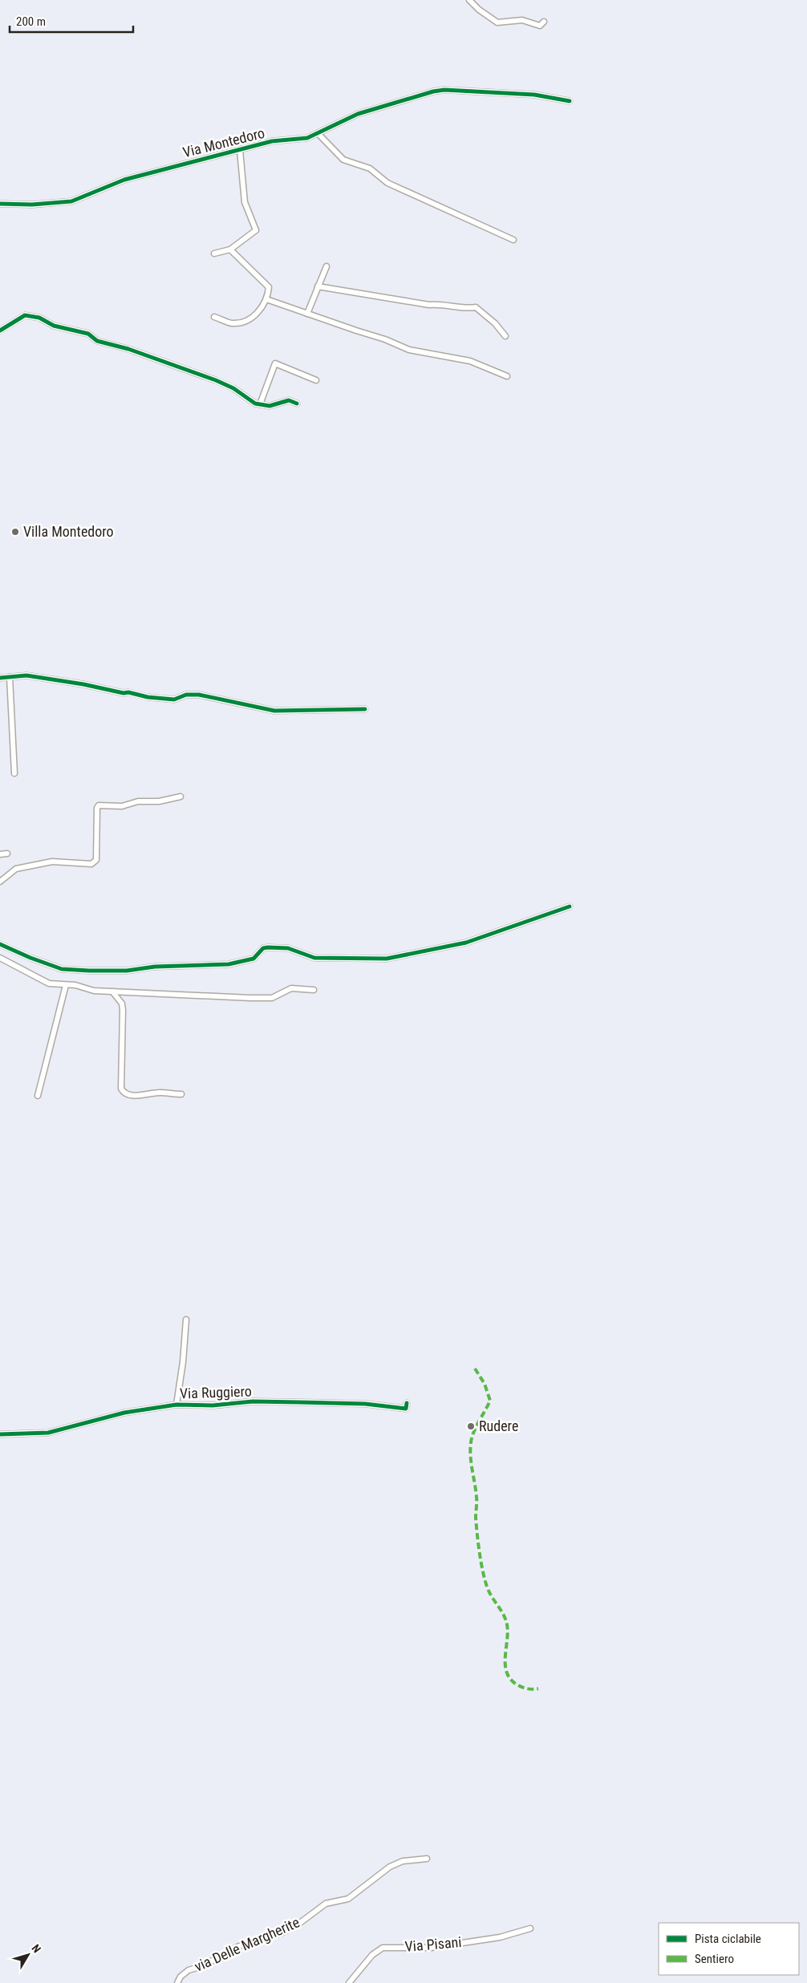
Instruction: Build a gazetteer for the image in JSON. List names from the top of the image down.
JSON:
{
  "streets": {
    "street": [
      "Via Montedoro",
      "Via Ruggiero",
      "via Delle Margherite",
      "Via Pisani"
    ]
  },
  "places": ["Villa Montedoro", "Rudere"],
  "legend": ["Pista ciclabile", "Sentiero"],
  "scale_bar": "200 m",
  "north": "top right"
}
